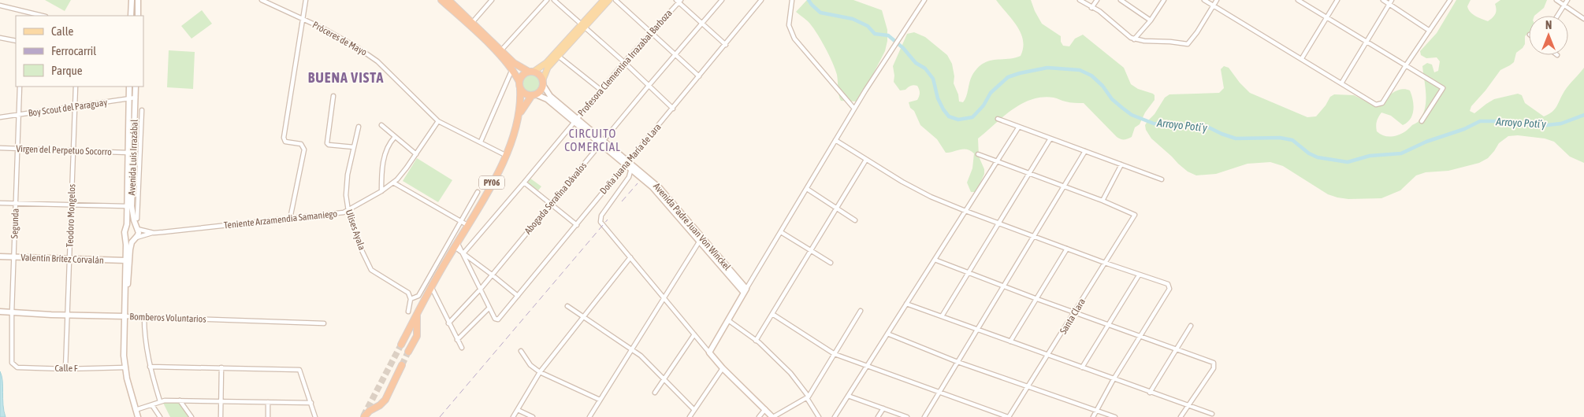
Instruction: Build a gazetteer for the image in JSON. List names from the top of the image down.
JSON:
{
  "streets": {
    "highway": ["PY06"],
    "main road": [
      "Avenida Luis Irrazábal",
      "Avenida Padre Juan Von Winckel",
      "Valentín Brítez Corvalán",
      "Bomberos Voluntarios"
    ],
    "street": [
      "Próceres de Mayo",
      "Profesora Clementina Irrazabal Barboza",
      "Boy Scout del Paraguay",
      "Virgen del Perpetuo Socorro",
      "Doña Juana María de Lara",
      "Abogada Serafina Dávalos",
      "Teodoro Mongelos",
      "Teniente Arzamendia Samaniego",
      "Segunda",
      "Ulises Ayala",
      "Santa Clara",
      "Calle F"
    ]
  },
  "crossings": [
    ["Próceres de Mayo", "PY06"],
    ["Próceres de Mayo", "Teniente Arzamendia Samaniego"],
    ["Profesora Clementina Irrazabal Barboza", "Avenida Padre Juan Von Winckel"],
    ["Boy Scout del Paraguay", "Avenida Luis Irrazábal"],
    ["Boy Scout del Paraguay", "Teodoro Mongelos"],
    ["Boy Scout del Paraguay", "Segunda"],
    ["Virgen del Perpetuo Socorro", "Avenida Luis Irrazábal"],
    ["Virgen del Perpetuo Socorro", "Teodoro Mongelos"],
    ["Virgen del Perpetuo Socorro", "Segunda"],
    ["Avenida Luis Irrazábal", "Valentín Brítez Corvalán"],
    ["Avenida Luis Irrazábal", "Bomberos Voluntarios"],
    ["Avenida Luis Irrazábal", "Calle F"],
    ["Doña Juana María de Lara", "Avenida Padre Juan Von Winckel"],
    ["PY06", "Avenida Padre Juan Von Winckel"],
    ["Abogada Serafina Dávalos", "Avenida Padre Juan Von Winckel"],
    ["Teodoro Mongelos", "Valentín Brítez Corvalán"],
    ["Teodoro Mongelos", "Bomberos Voluntarios"],
    ["Teodoro Mongelos", "Calle F"],
    ["Teniente Arzamendia Samaniego", "Ulises Ayala"],
    ["Segunda", "Valentín Brítez Corvalán"],
    ["Segunda", "Bomberos Voluntarios"],
    ["Segunda", "Calle F"]
  ],
  "districts": ["BUENA VISTA", "CIRCUITO COMERCIAL"],
  "water": ["Arroyo Poti´y"],
  "legend": ["Calle", "Ferrocarril", "Parque"],
  "north": "top"
}
